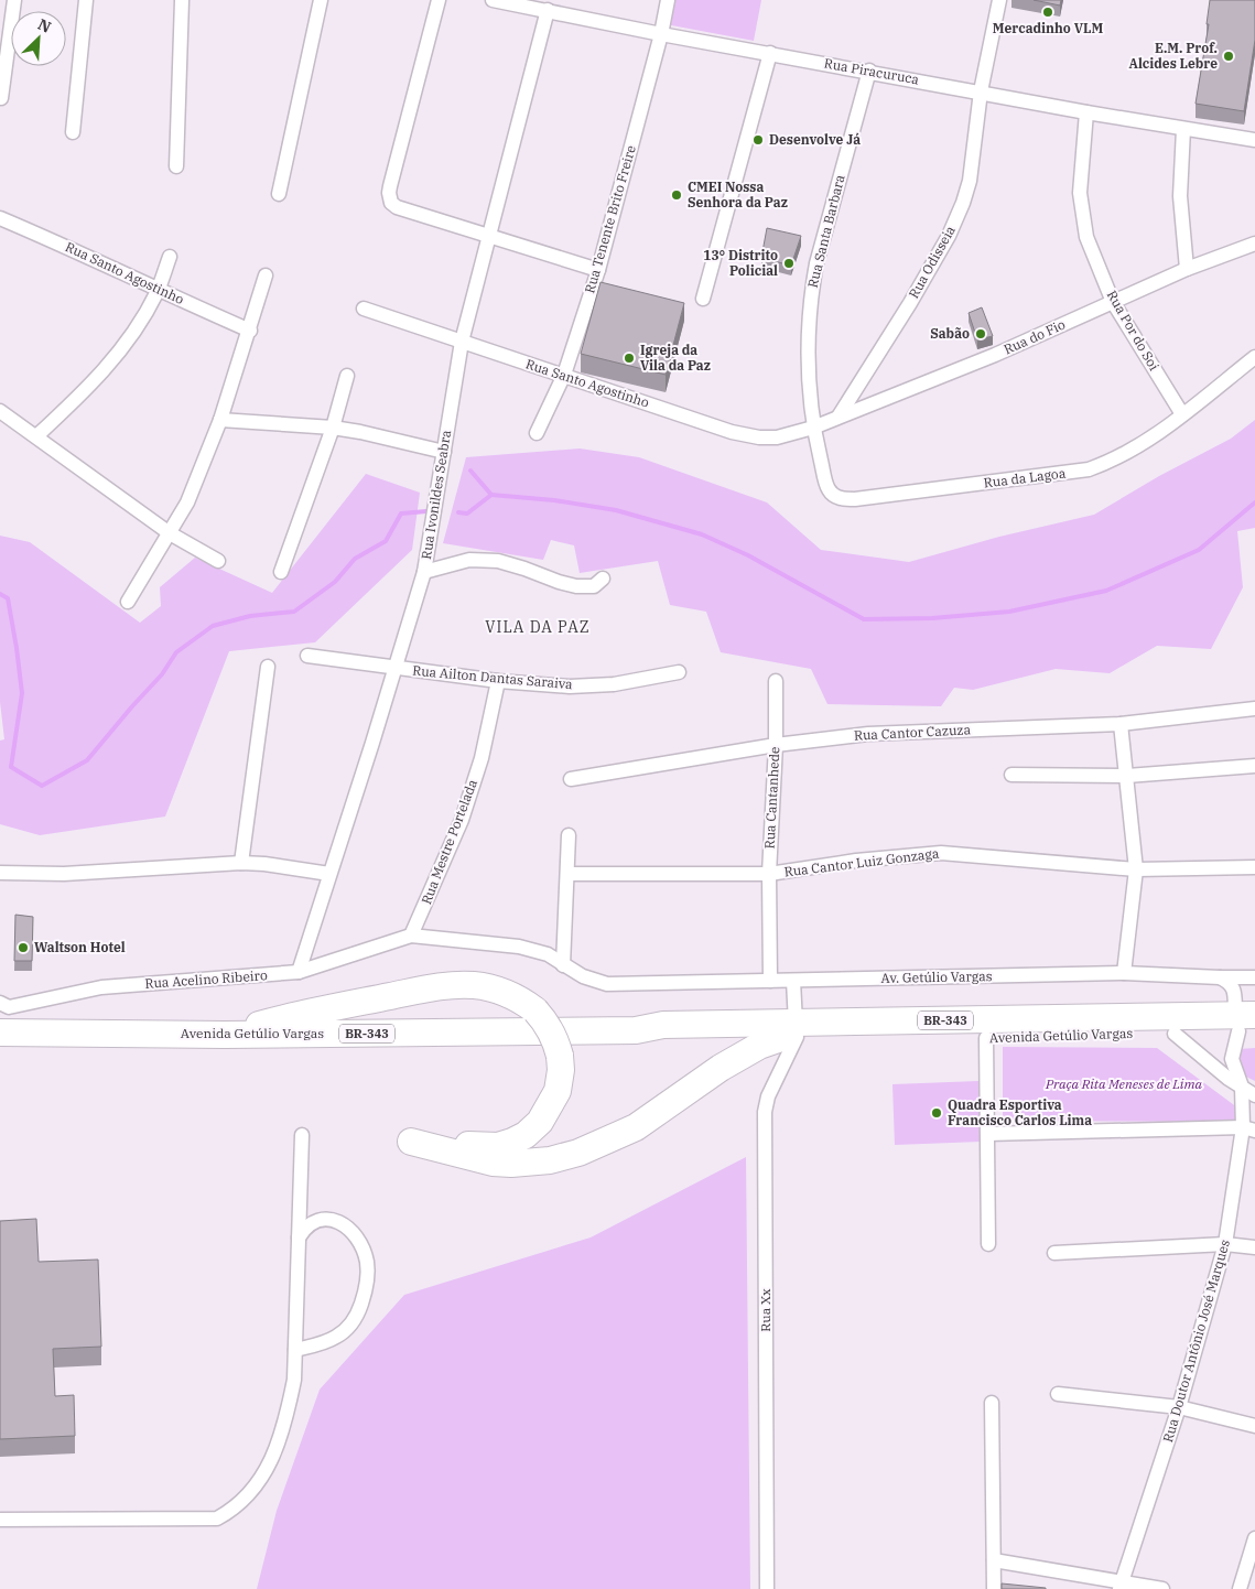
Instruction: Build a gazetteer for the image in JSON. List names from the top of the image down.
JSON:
{
  "streets": {
    "highway": ["BR-343", "Avenida Getúlio Vargas"],
    "street": [
      "Rua Piracuruca",
      "Rua Tenente Brito Freire",
      "Rua Santa Barbara",
      "Rua Odisseia",
      "Rua Santo Agostinho",
      "Rua Por do Soi",
      "Rua do Fio",
      "Rua da Lagoa",
      "Rua Ivonildes Seabra",
      "Rua Ailton Dantas Saraiva",
      "Rua Cantor Cazuza",
      "Rua Cantanhede",
      "Rua Mestre Portelada",
      "Rua Cantor Luiz Gonzaga",
      "Av. Getúlio Vargas",
      "Rua Acelino Ribeiro",
      "Rua Xx",
      "Rua Doutor Antônio José Marques"
    ]
  },
  "crossings": [
    ["Rua Piracuruca", "Rua Tenente Brito Freire"],
    ["Rua Piracuruca", "Rua Santa Barbara"],
    ["Rua Piracuruca", "Rua Odisseia"],
    ["Rua Piracuruca", "Rua Por do Soi"],
    ["Rua Piracuruca", "Rua Ivonildes Seabra"],
    ["Rua Tenente Brito Freire", "Rua Santo Agostinho"],
    ["Rua Santa Barbara", "Rua Santo Agostinho"],
    ["Rua Santa Barbara", "Rua do Fio"],
    ["Rua Santa Barbara", "Rua da Lagoa"],
    ["Rua Odisseia", "Rua do Fio"],
    ["Rua Santo Agostinho", "Rua do Fio"],
    ["Rua Santo Agostinho", "Rua da Lagoa"],
    ["Rua Santo Agostinho", "Rua Ivonildes Seabra"],
    ["Rua Por do Soi", "Rua do Fio"],
    ["Rua Por do Soi", "Rua da Lagoa"],
    ["Rua do Fio", "Rua da Lagoa"],
    ["Rua Ivonildes Seabra", "Rua Ailton Dantas Saraiva"],
    ["Rua Ivonildes Seabra", "Rua Acelino Ribeiro"],
    ["Rua Ailton Dantas Saraiva", "Rua Mestre Portelada"],
    ["Rua Cantor Cazuza", "Rua Cantanhede"],
    ["Rua Cantanhede", "Rua Cantor Luiz Gonzaga"],
    ["Rua Cantanhede", "Av. Getúlio Vargas"],
    ["Rua Mestre Portelada", "Av. Getúlio Vargas"],
    ["Rua Mestre Portelada", "Rua Acelino Ribeiro"],
    ["Av. Getúlio Vargas", "Rua Acelino Ribeiro"],
    ["Rua Acelino Ribeiro", "Avenida Getúlio Vargas"],
    ["Avenida Getúlio Vargas", "Rua Xx"],
    ["Avenida Getúlio Vargas", "Rua Doutor Antônio José Marques"]
  ],
  "districts": ["VILA DA PAZ"],
  "parks": ["Praça Rita Meneses de Lima"],
  "places": [
    "Mercadinho VLM",
    "E.M. Prof. Alcides Lebre",
    "Desenvolve Já",
    "CMEI Nossa Senhora da Paz",
    "13° Distrito Policial",
    "Sabão",
    "Igreja da Vila da Paz",
    "Waltson Hotel",
    "Quadra Esportiva Francisco Carlos Lima"
  ],
  "north": "top right"
}
